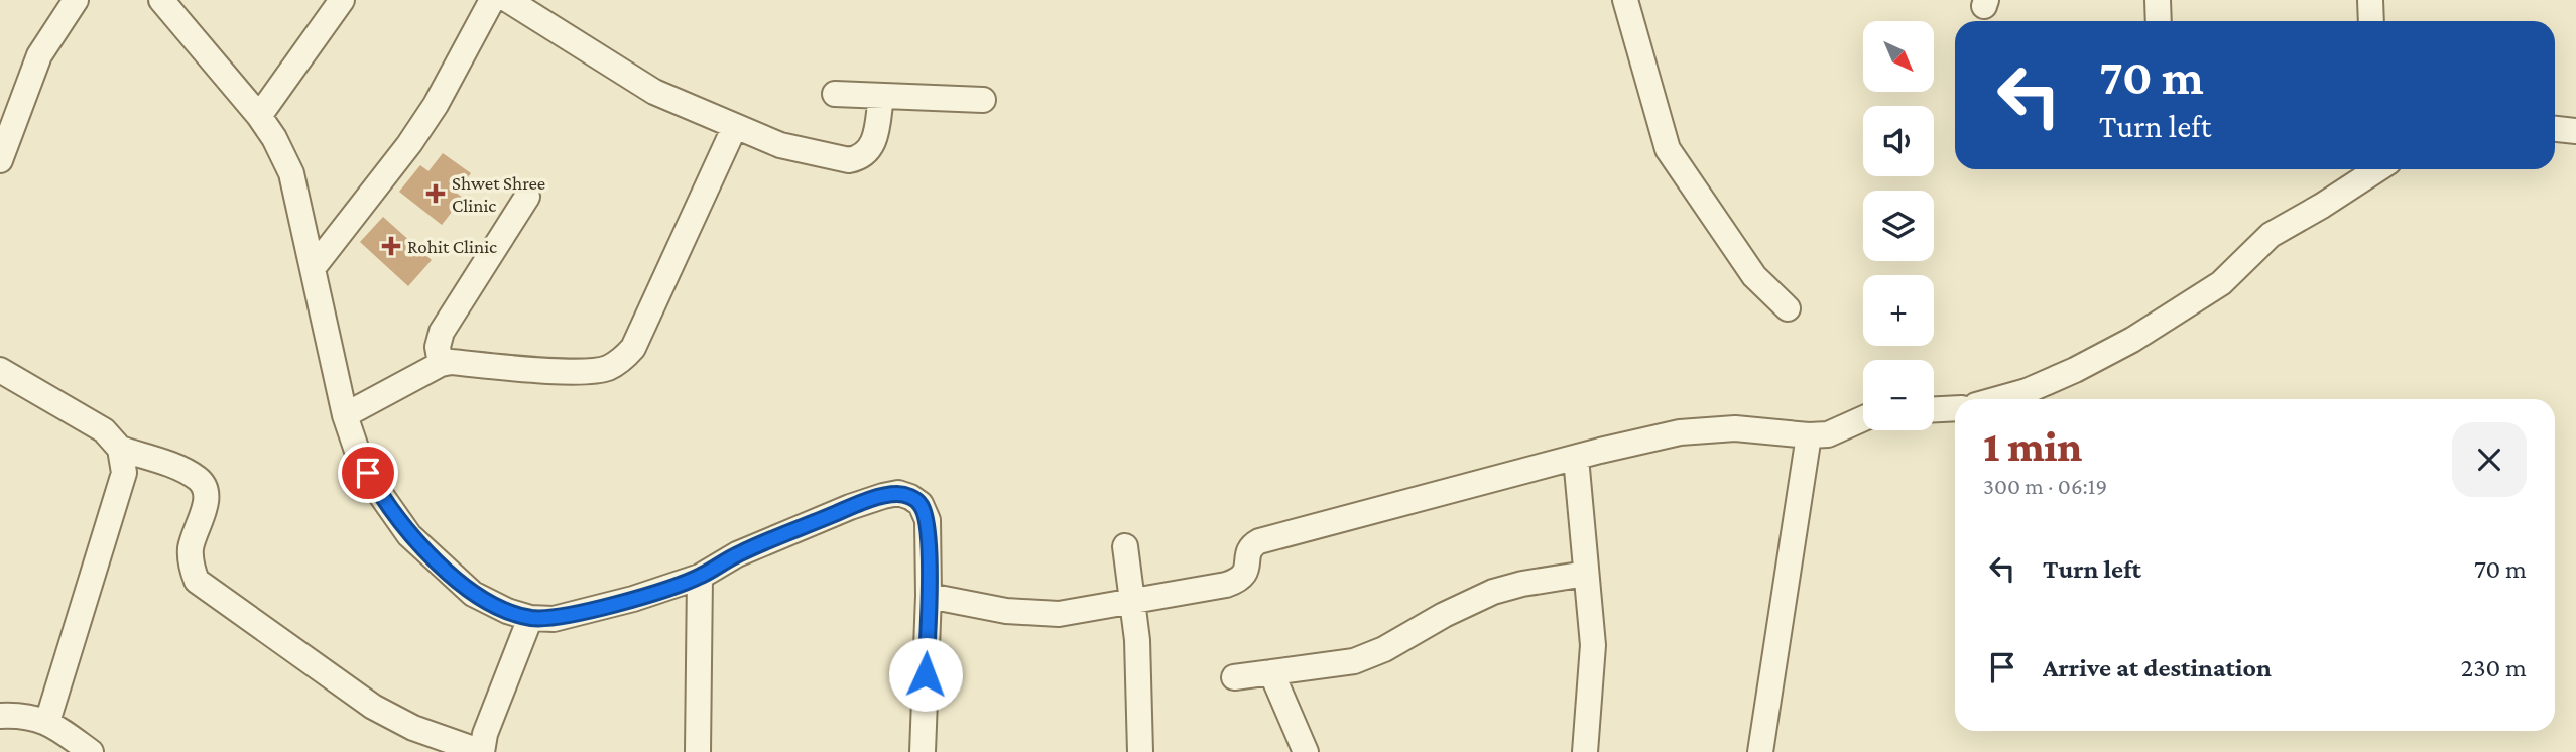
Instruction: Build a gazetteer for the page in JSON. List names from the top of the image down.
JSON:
{
  "places": {
    "health": ["Shwet Shree Clinic", "Rohit Clinic"]
  },
  "north": "bottom right",
  "page": {
    "map_buttons": ["+", "−"],
    "turn": ["70 m", "Turn left"],
    "heading": ["1 min", "300 m · 06:19"],
    "list": [
      {
        "name": "Turn left",
        "value": "70 m"
      },
      {
        "name": "Arrive at destination",
        "value": "230 m"
      }
    ]
  }
}
